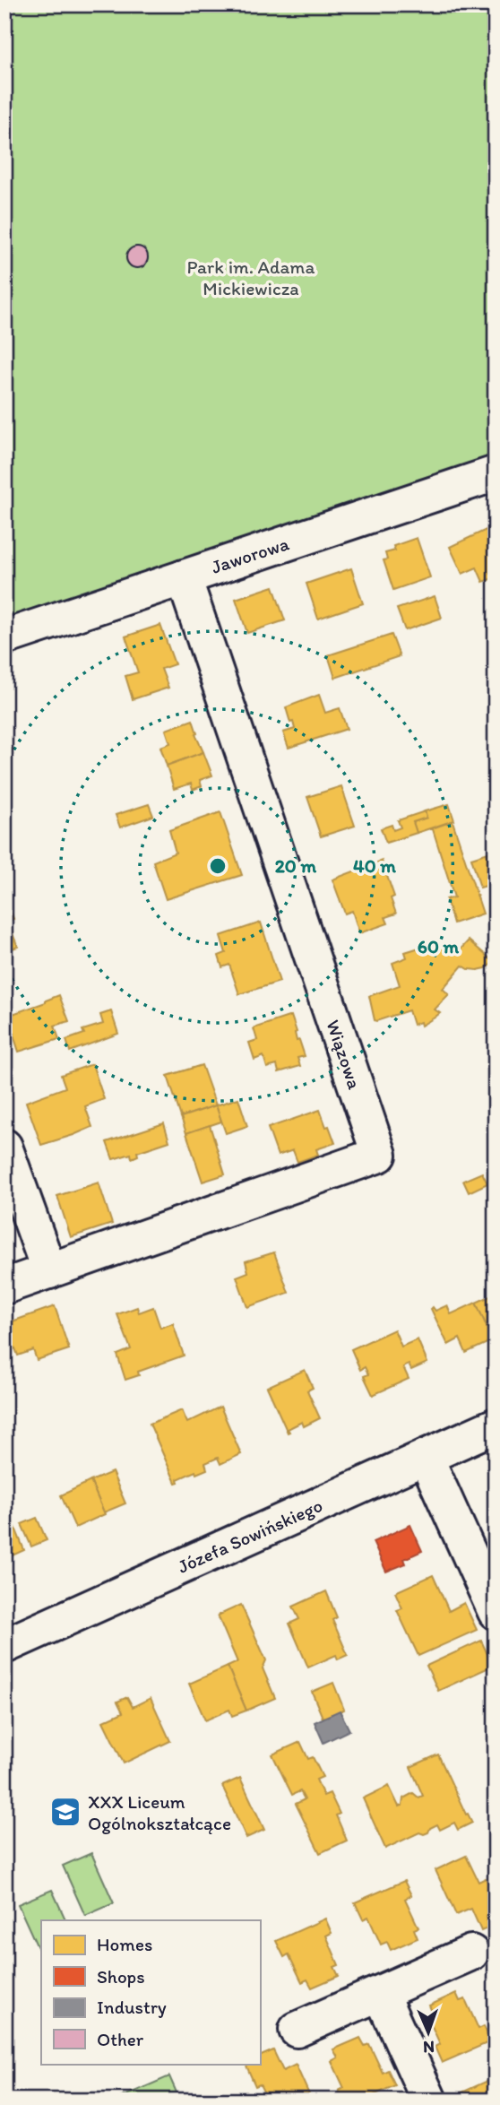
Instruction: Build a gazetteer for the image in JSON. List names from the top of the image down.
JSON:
{
  "streets": {
    "street": ["Jaworowa", "Wiązowa", "Józefa Sowińskiego"]
  },
  "crossings": [
    ["Jaworowa", "Wiązowa"]
  ],
  "parks": ["Park im. Adama Mickiewicza"],
  "places": {
    "school or university": ["XXX Liceum Ogólnokształcące"]
  },
  "legend": [
    "Homes",
    "Shops",
    "Industry",
    "Other"
  ],
  "north": "bottom",
  "rings": ["20 m", "40 m", "60 m"]
}
